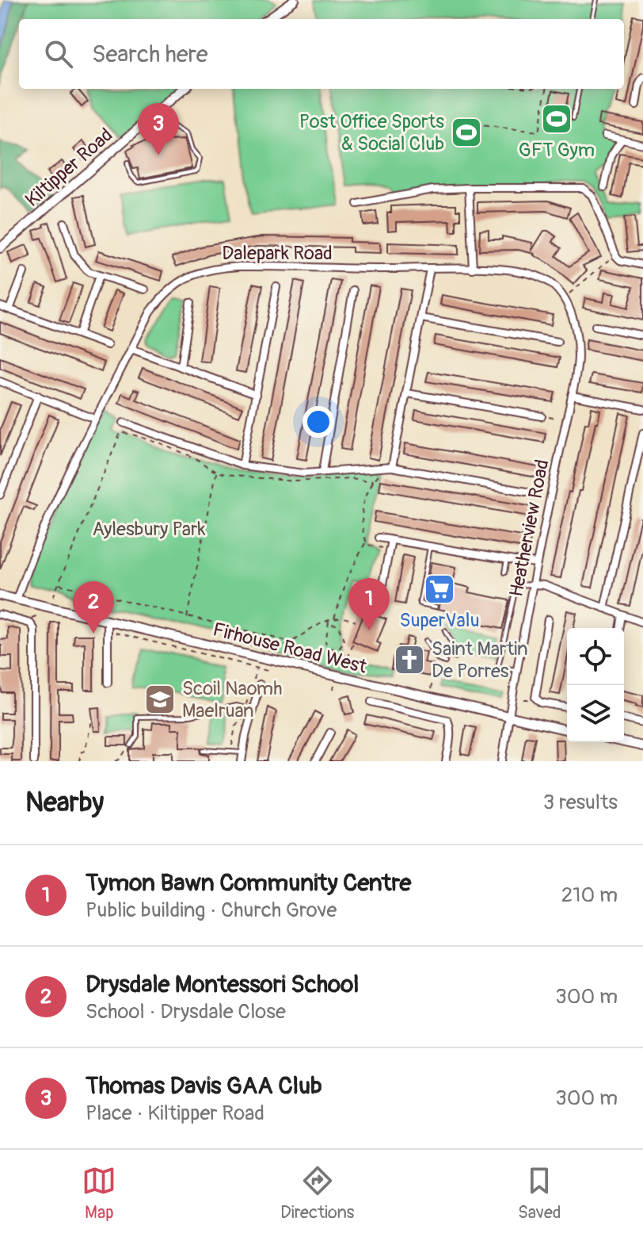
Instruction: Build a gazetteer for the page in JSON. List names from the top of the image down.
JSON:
{
  "streets": {
    "street": [
      "Kiltipper Road",
      "Dalepark Road",
      "Heatherview Road",
      "Firhouse Road West"
    ]
  },
  "crossings": [
    ["Dalepark Road", "Heatherview Road"],
    ["Dalepark Road", "Firhouse Road West"],
    ["Heatherview Road", "Firhouse Road West"]
  ],
  "parks": ["Aylesbury Park"],
  "places": {
    "sports": ["GFT Gym", "Post Office Sports & Social Club"],
    "supermarket": ["SuperValu"],
    "church": ["Saint Martin De Porres"],
    "school or university": ["Scoil Naomh Maelruan"]
  },
  "page": {
    "search": "Search here",
    "pins": ["3", "1", "2"],
    "heading": ["Nearby", "3 results"],
    "list": [
      {
        "mark": "1",
        "name": "Tymon Bawn Community Centre",
        "note": "Public building · Church Grove",
        "value": "210 m"
      },
      {
        "mark": "2",
        "name": "Drysdale Montessori School",
        "note": "School · Drysdale Close",
        "value": "300 m"
      },
      {
        "mark": "3",
        "name": "Thomas Davis GAA Club",
        "note": "Place · Kiltipper Road",
        "value": "300 m"
      }
    ],
    "nav": ["Map", "Directions", "Saved"]
  }
}
